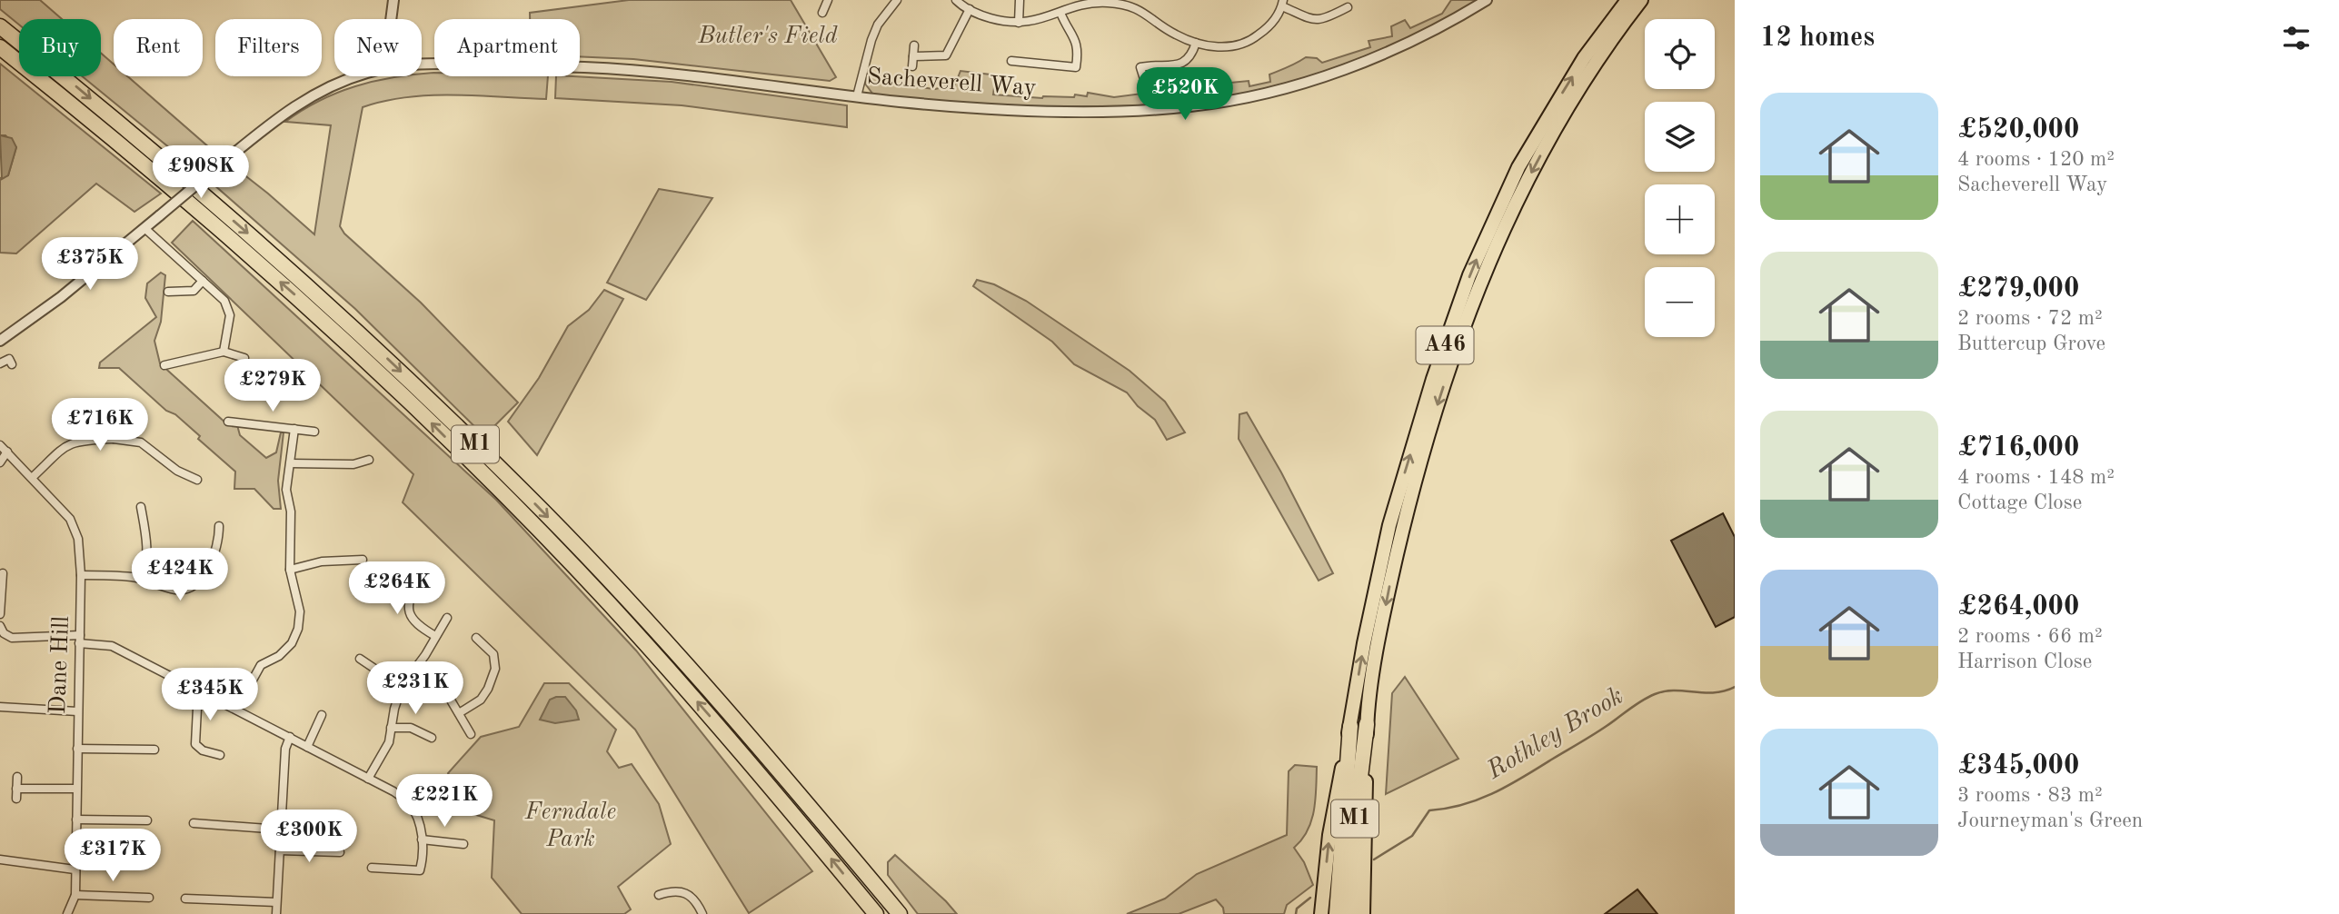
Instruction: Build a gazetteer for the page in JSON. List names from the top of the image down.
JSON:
{
  "streets": {
    "highway": ["A46", "M1"],
    "street": ["Sacheverell Way", "Dane Hill"]
  },
  "crossings": [
    ["A46", "M1"]
  ],
  "water": ["Rothley Brook"],
  "parks": ["Butler's Field", "Ferndale Park"],
  "page": {
    "heading": "12 homes",
    "map_buttons": ["+", "−"],
    "chip": [
      "Buy",
      "Rent",
      "Filters",
      "New",
      "Apartment"
    ],
    "price": [
      "£520K",
      "£908K",
      "£375K",
      "£279K",
      "£716K",
      "£424K",
      "£264K",
      "£231K",
      "£345K",
      "£221K",
      "£300K",
      "£317K"
    ],
    "list": [
      {
        "name": "£520,000",
        "note": "4 rooms · 120 m² · Sacheverell Way"
      },
      {
        "name": "£279,000",
        "note": "2 rooms · 72 m² · Buttercup Grove"
      },
      {
        "name": "£716,000",
        "note": "4 rooms · 148 m² · Cottage Close"
      },
      {
        "name": "£264,000",
        "note": "2 rooms · 66 m² · Harrison Close"
      },
      {
        "name": "£345,000",
        "note": "3 rooms · 83 m² · Journeyman's Green"
      }
    ]
  }
}
